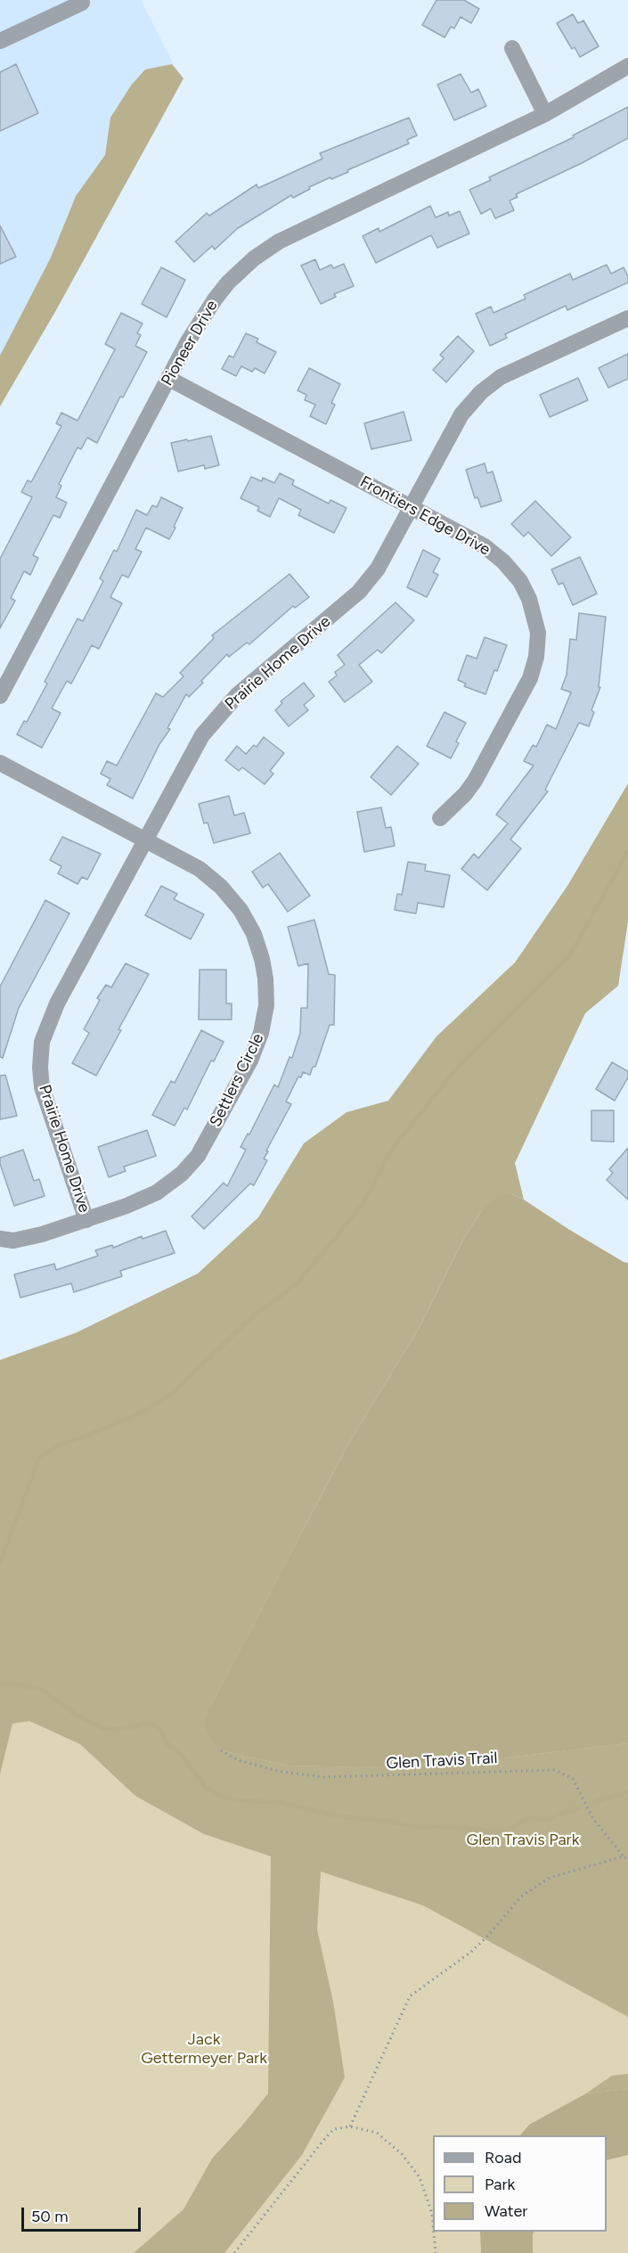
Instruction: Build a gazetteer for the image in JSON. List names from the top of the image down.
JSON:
{
  "streets": {
    "street": [
      "Pioneer Drive",
      "Frontiers Edge Drive",
      "Prairie Home Drive",
      "Settlers Circle"
    ],
    "path": ["Glen Travis Trail"]
  },
  "crossings": [
    ["Pioneer Drive", "Frontiers Edge Drive"],
    ["Frontiers Edge Drive", "Prairie Home Drive"],
    ["Prairie Home Drive", "Settlers Circle"]
  ],
  "parks": ["Glen Travis Park", "Jack Gettermeyer Park"],
  "legend": ["Road", "Park", "Water"],
  "scale_bar": "50 m"
}
